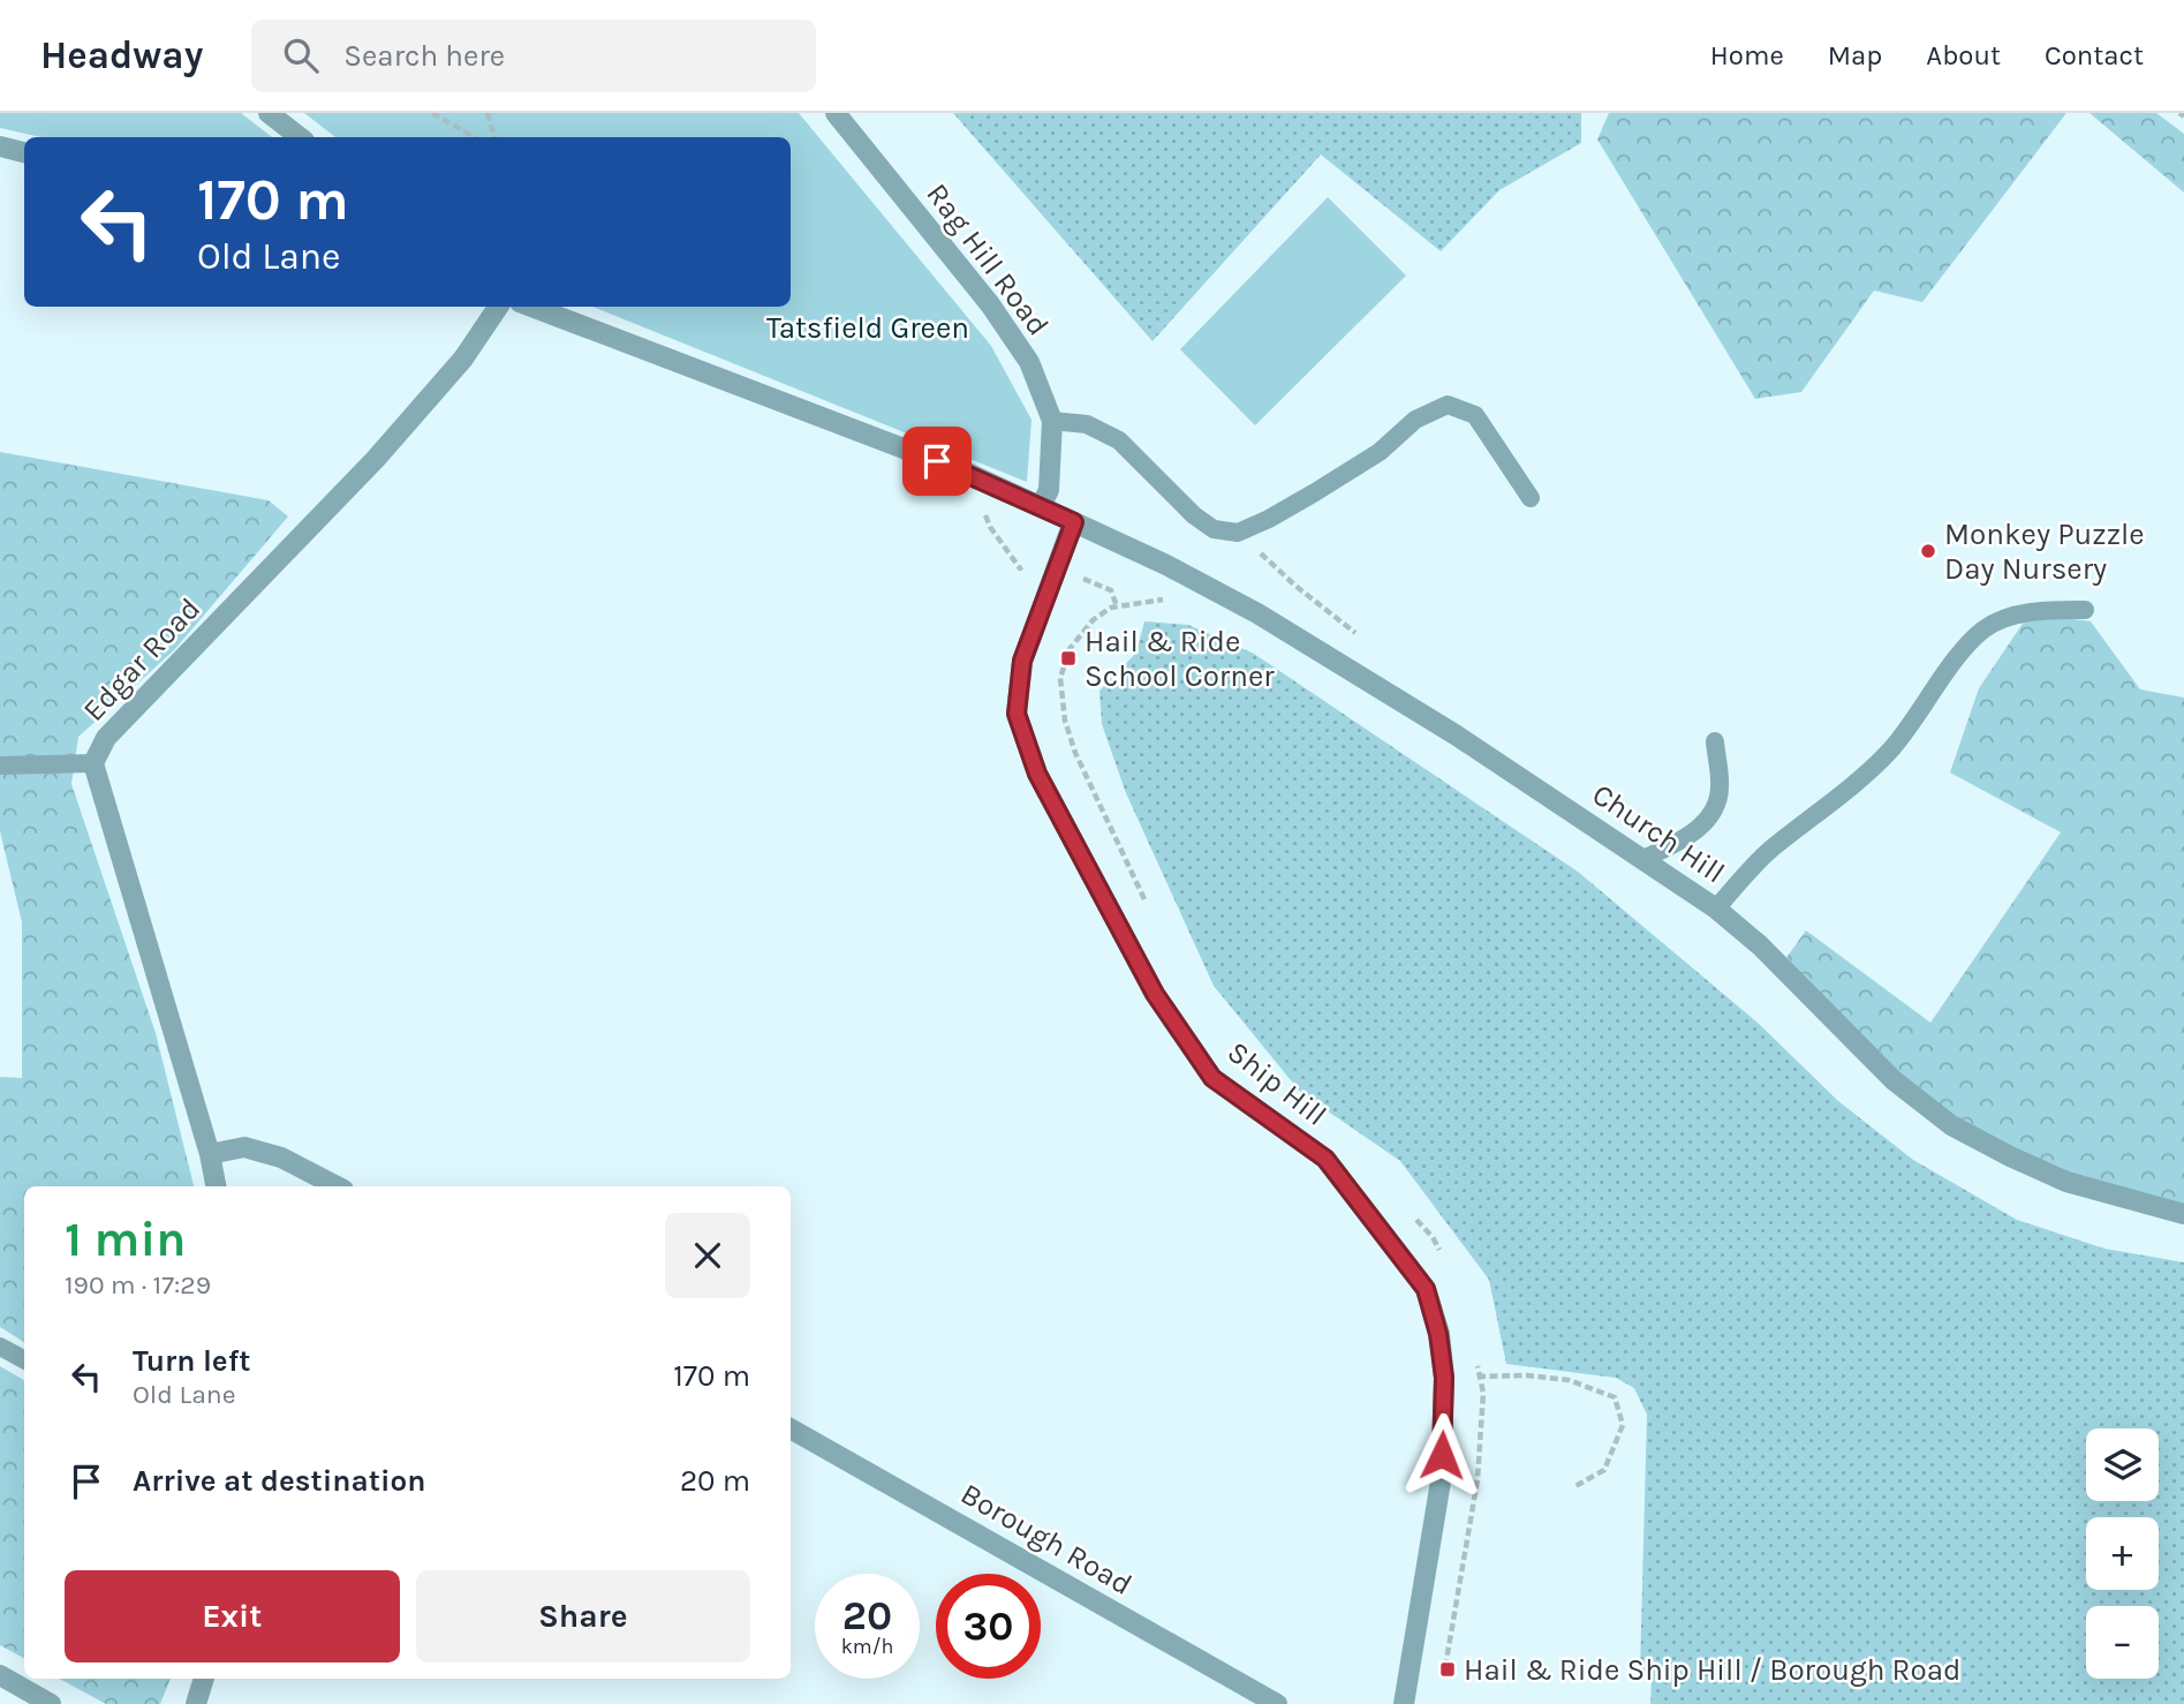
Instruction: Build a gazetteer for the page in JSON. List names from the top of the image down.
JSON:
{
  "streets": {
    "street": [
      "Rag Hill Road",
      "Edgar Road",
      "Church Hill",
      "Ship Hill",
      "Borough Road"
    ]
  },
  "crossings": [
    ["Rag Hill Road", "Church Hill"],
    ["Church Hill", "Ship Hill"]
  ],
  "parks": ["Tatsfield Green"],
  "places": {
    "other": ["Monkey Puzzle Day Nursery"],
    "transit": ["Hail & Ride School Corner", "Hail & Ride Ship Hill / Borough Road"]
  },
  "page": {
    "header": "Headway",
    "search": "Search here",
    "nav": [
      "Home",
      "Map",
      "About",
      "Contact"
    ],
    "turn": ["170 m", "Old Lane"],
    "heading": ["1 min", "190 m · 17:29"],
    "list": [
      {
        "name": "Turn left",
        "note": "Old Lane",
        "value": "170 m"
      },
      {
        "name": "Arrive at destination",
        "value": "20 m"
      }
    ],
    "map_buttons": ["+", "−"],
    "buttons": ["Exit", "Share"],
    "speed": "20 km/h",
    "limit": "30"
  }
}
